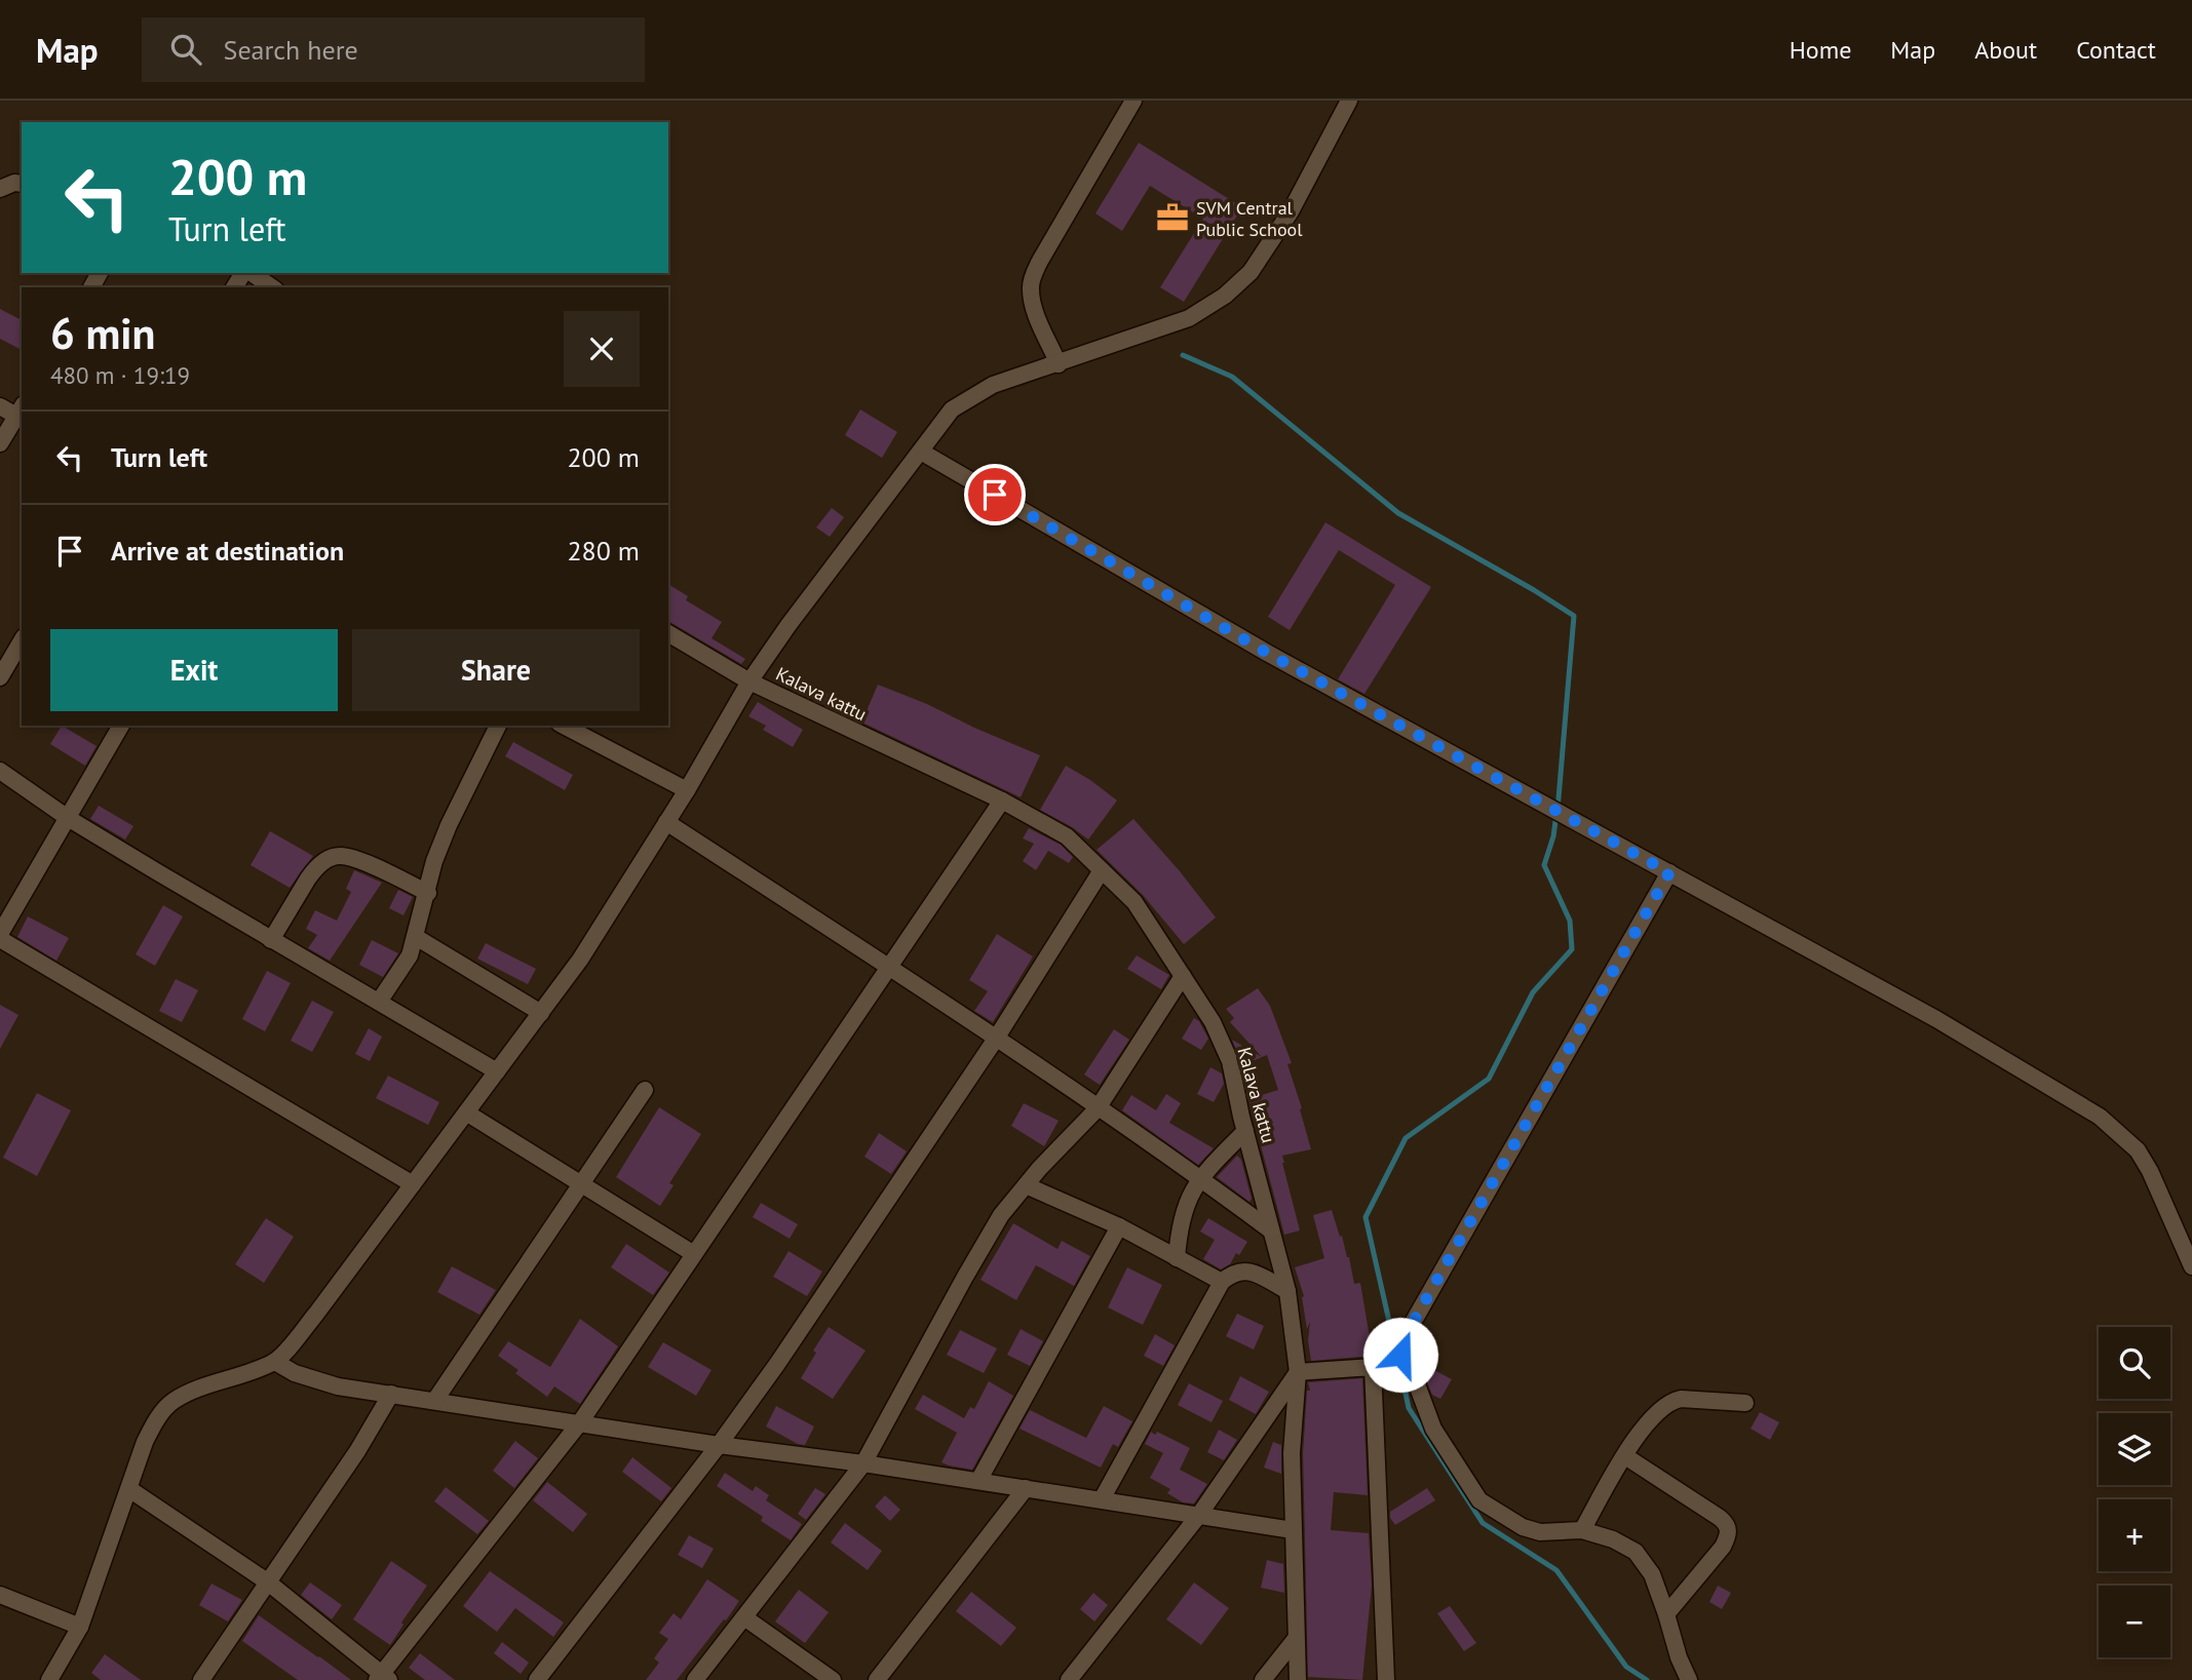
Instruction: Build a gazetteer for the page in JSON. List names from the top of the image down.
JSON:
{
  "streets": {
    "street": ["Kalava kattu"]
  },
  "places": {
    "office": ["SVM Central Public School"]
  },
  "page": {
    "header": "Map",
    "search": "Search here",
    "nav": [
      "Home",
      "Map",
      "About",
      "Contact"
    ],
    "turn": ["200 m", "Turn left"],
    "heading": ["6 min", "480 m · 19:19"],
    "list": [
      {
        "name": "Turn left",
        "value": "200 m"
      },
      {
        "name": "Arrive at destination",
        "value": "280 m"
      }
    ],
    "buttons": ["Exit", "Share"],
    "map_buttons": ["+", "−"]
  }
}
